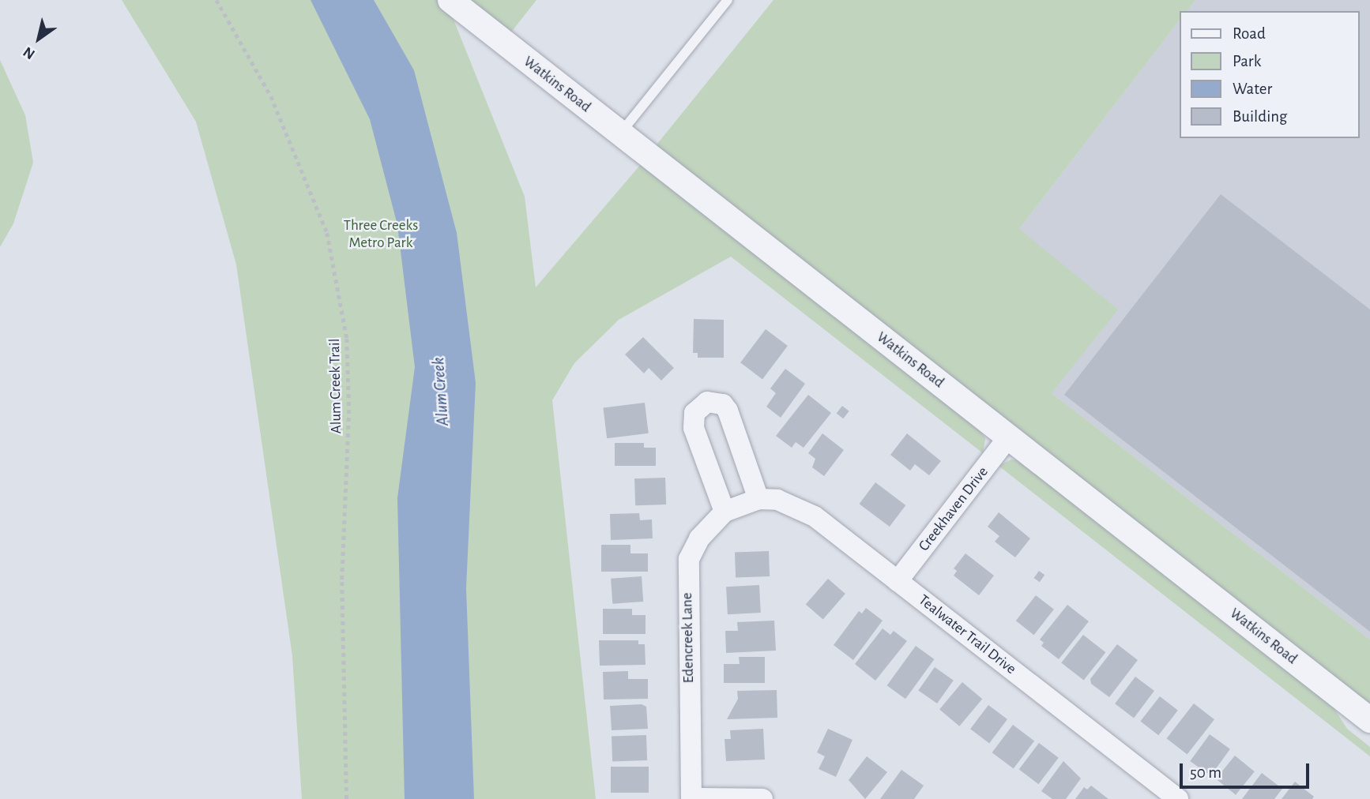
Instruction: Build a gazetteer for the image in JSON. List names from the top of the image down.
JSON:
{
  "streets": {
    "street": [
      "Watkins Road",
      "Creekhaven Drive",
      "Tealwater Trail Drive",
      "Edencreek Lane"
    ],
    "path": ["Alum Creek Trail"]
  },
  "crossings": [
    ["Watkins Road", "Creekhaven Drive"],
    ["Creekhaven Drive", "Tealwater Trail Drive"],
    ["Tealwater Trail Drive", "Edencreek Lane"]
  ],
  "water": ["Alum Creek"],
  "parks": ["Three Creeks Metro Park"],
  "legend": [
    "Road",
    "Park",
    "Water",
    "Building"
  ],
  "scale_bar": "50 m",
  "north": "bottom left"
}
